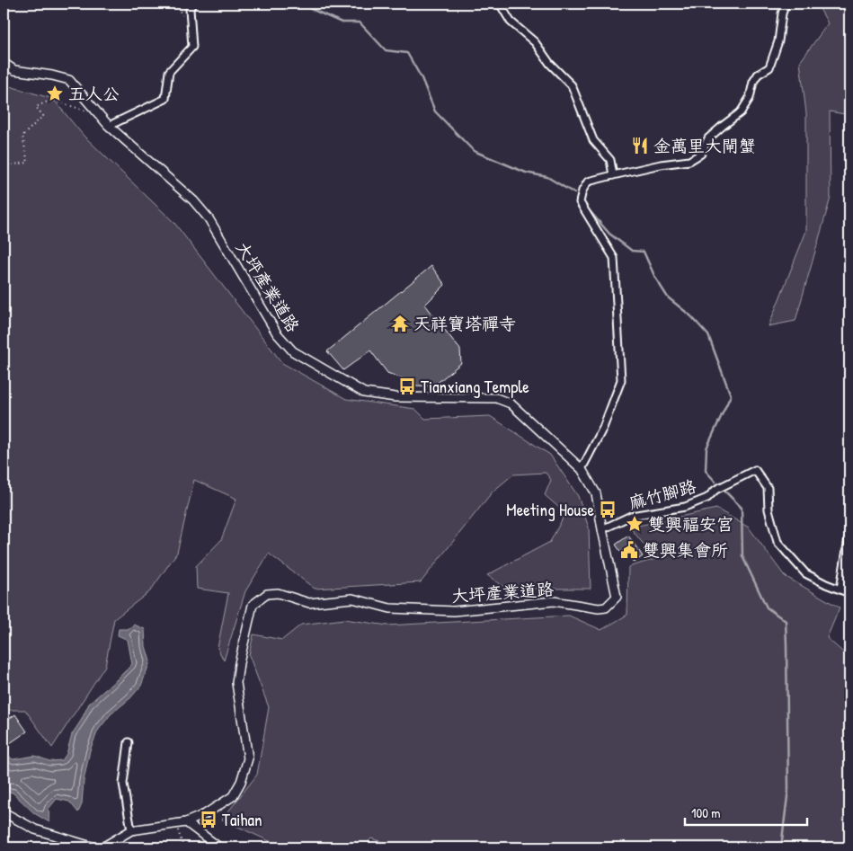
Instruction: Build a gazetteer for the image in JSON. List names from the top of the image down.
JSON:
{
  "streets": {
    "street": ["大坪產業道路", "麻竹腳路"]
  },
  "crossings": [
    ["大坪產業道路", "麻竹腳路"]
  ],
  "places": {
    "place": ["五人公", "雙興福安宮"],
    "restaurant": ["金萬里大閘蟹"],
    "temple": ["天祥寶塔禪寺"],
    "bus stop": ["Tianxiang Temple", "Meeting House", "Taihan"],
    "public building": ["雙興集會所"]
  },
  "scale_bar": "100 m"
}
